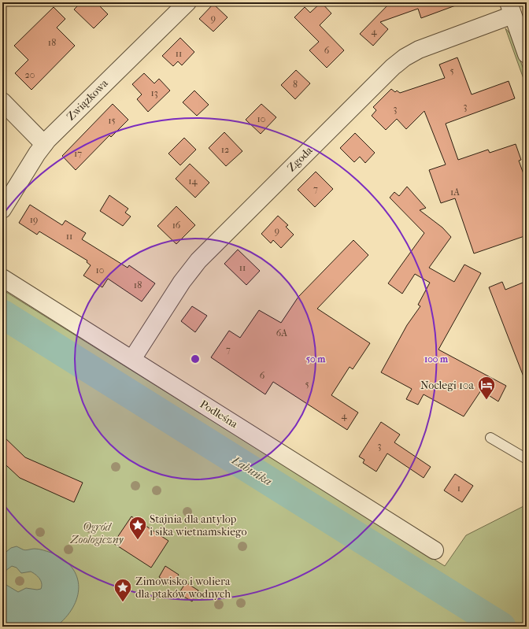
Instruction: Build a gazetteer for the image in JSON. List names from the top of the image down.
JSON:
{
  "streets": {
    "street": ["Związkowa", "Zgoda", "Podleśna"]
  },
  "crossings": [
    ["Zgoda", "Podleśna"]
  ],
  "water": ["Łabuńka"],
  "parks": ["Ogród Zoologiczny"],
  "places": {
    "hotel": ["Noclegi 10a"],
    "place": ["Stajnia dla antylop i sika wietnamskiego", "Zimowisko i woliera dla ptaków wodnych"]
  },
  "house_numbers": [
    "9",
    "4",
    "18",
    "6",
    "11",
    "5",
    "20",
    "8",
    "13",
    "3",
    "3",
    "10",
    "15",
    "12",
    "17",
    "14",
    "7",
    "1A",
    "19",
    "16",
    "9",
    "11",
    "11",
    "10",
    "18",
    "6A",
    "7",
    "6",
    "5",
    "4",
    "3",
    "1"
  ],
  "rings": ["50 m", "100 m"]
}
